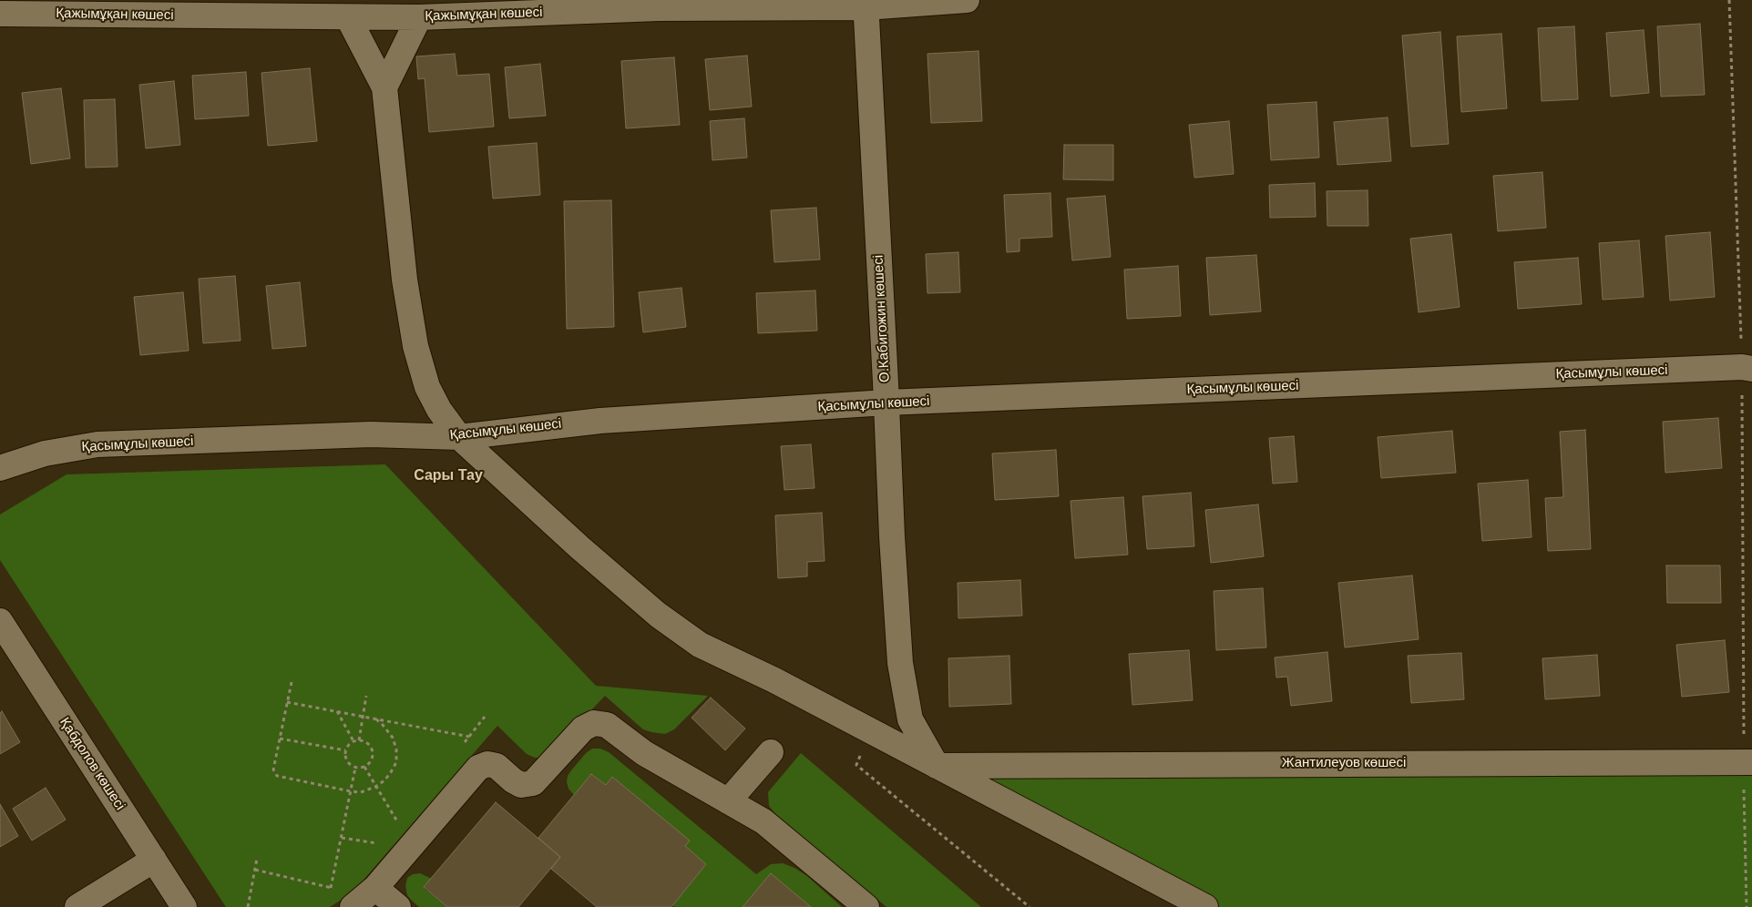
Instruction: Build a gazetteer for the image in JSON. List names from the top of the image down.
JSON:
{
  "streets": {
    "street": [
      "Қажымұқан көшесі",
      "О.Кабигожин көшесі",
      "Қасымұлы көшесі",
      "Жантилеуов көшесі",
      "Қабдолов көшесі"
    ]
  },
  "crossings": [
    ["Қажымұқан көшесі", "О.Кабигожин көшесі"],
    ["О.Кабигожин көшесі", "Қасымұлы көшесі"],
    ["О.Кабигожин көшесі", "Жантилеуов көшесі"]
  ],
  "districts": ["Сары Тау"]
}
